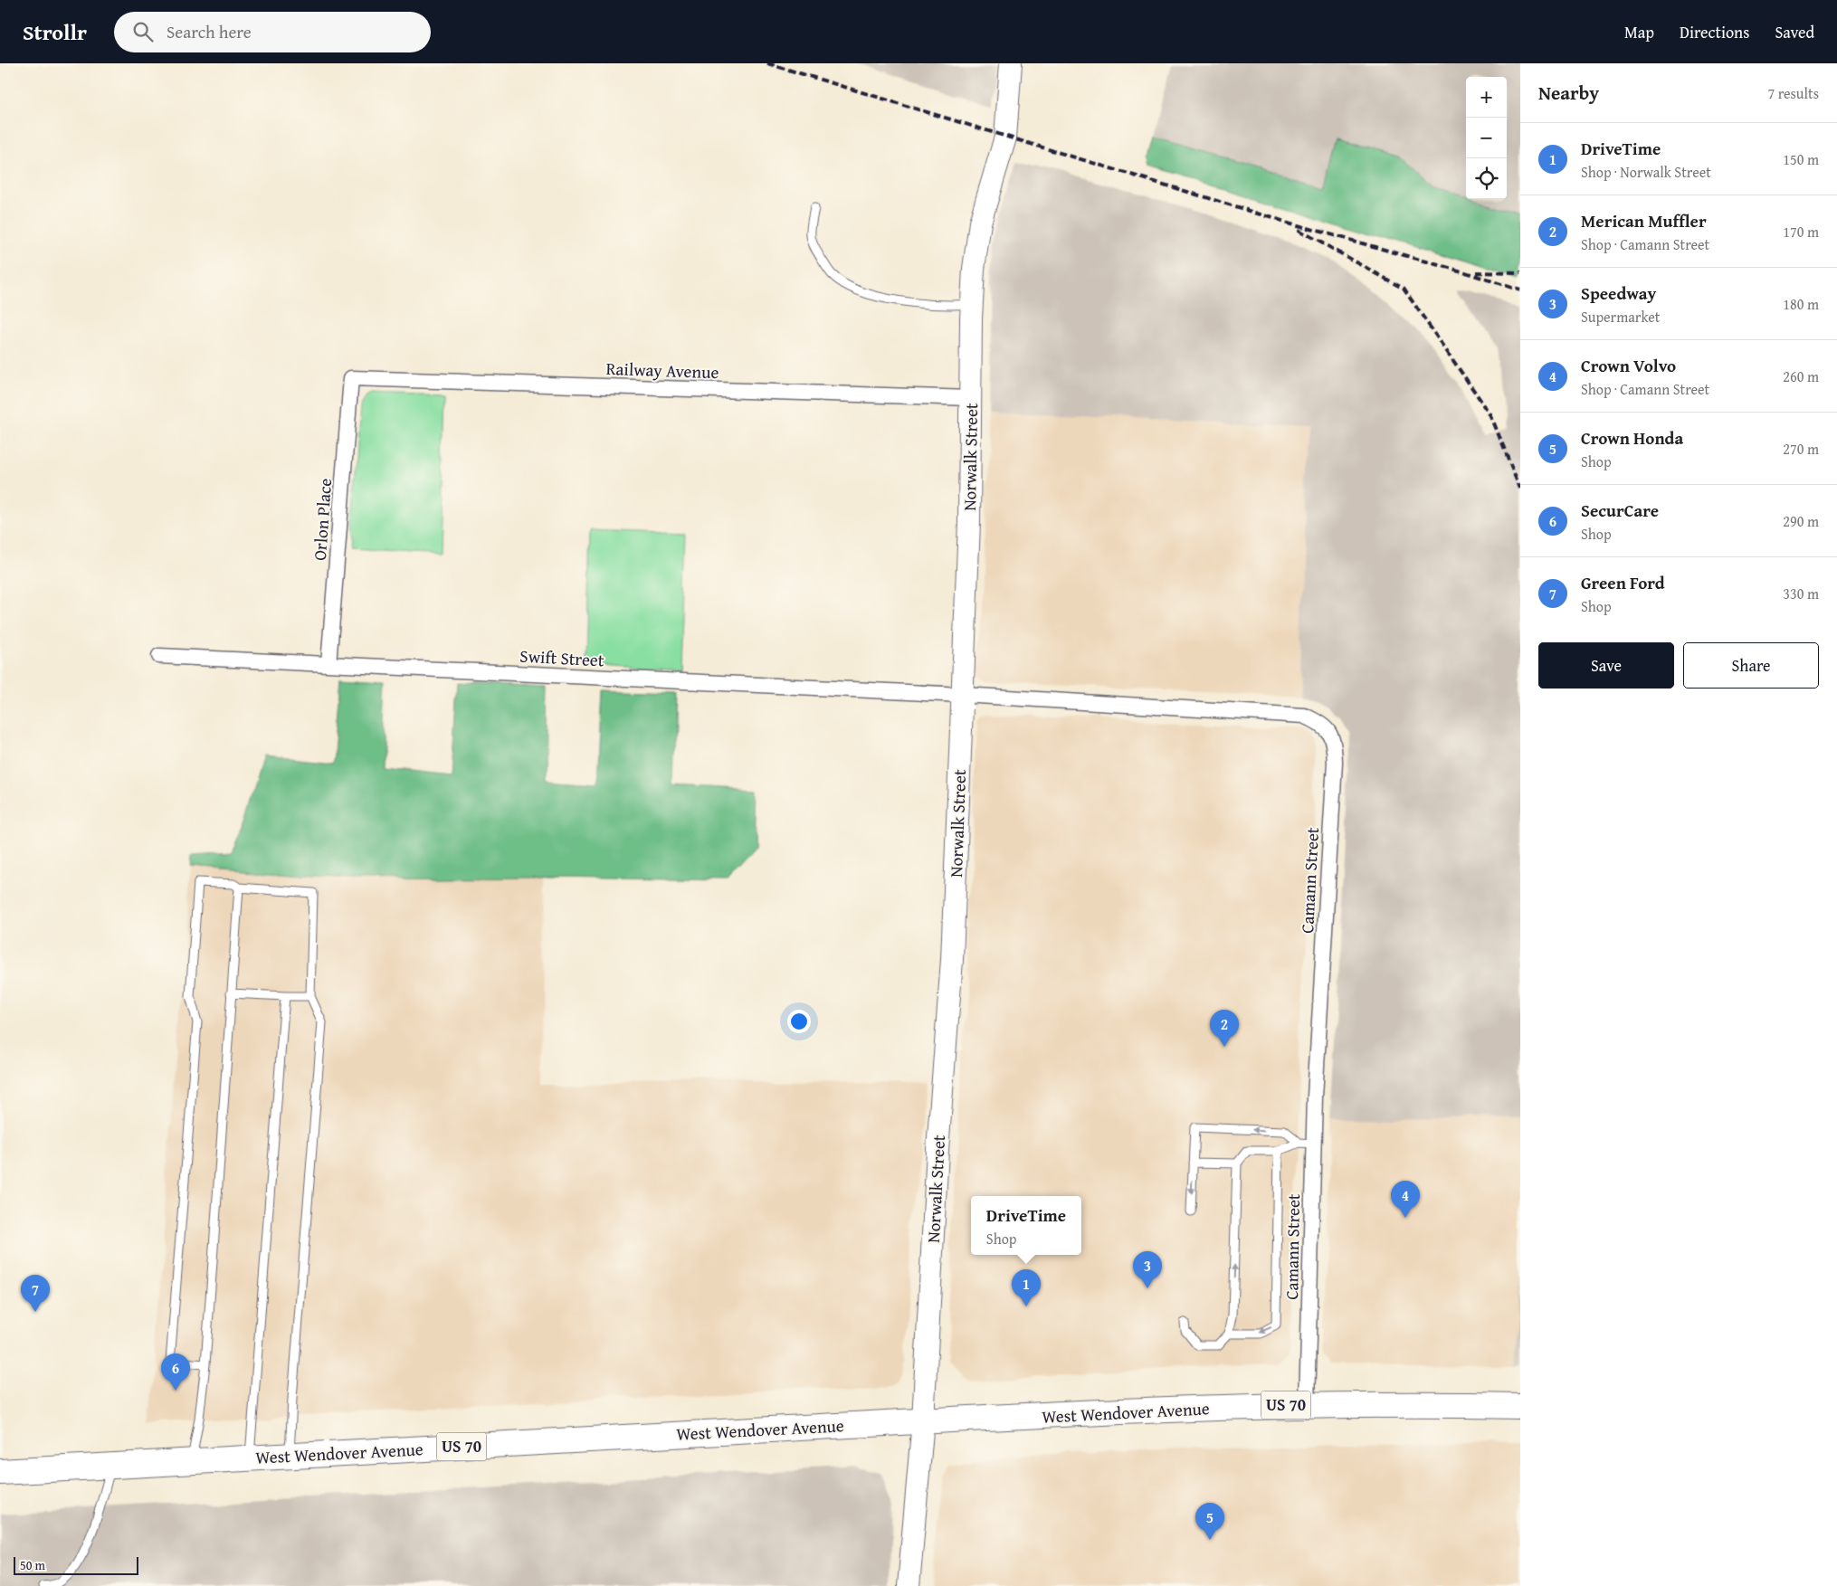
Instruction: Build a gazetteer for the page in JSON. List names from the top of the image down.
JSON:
{
  "streets": {
    "highway": ["US 70", "West Wendover Avenue"],
    "street": [
      "Railway Avenue",
      "Norwalk Street",
      "Orlon Place",
      "Swift Street",
      "Camann Street"
    ]
  },
  "crossings": [
    ["Railway Avenue", "Norwalk Street"],
    ["Railway Avenue", "Orlon Place"],
    ["Norwalk Street", "Swift Street"],
    ["Norwalk Street", "Camann Street"],
    ["Norwalk Street", "West Wendover Avenue"],
    ["Orlon Place", "Swift Street"],
    ["Swift Street", "Camann Street"],
    ["Camann Street", "West Wendover Avenue"]
  ],
  "scale_bar": "50 m",
  "page": {
    "header": "Strollr",
    "search": "Search here",
    "nav": ["Map", "Directions", "Saved"],
    "heading": ["Nearby", "7 results"],
    "map_buttons": ["+", "−"],
    "list": [
      {
        "mark": "1",
        "name": "DriveTime",
        "note": "Shop · Norwalk Street",
        "value": "150 m"
      },
      {
        "mark": "2",
        "name": "Merican Muffler",
        "note": "Shop · Camann Street",
        "value": "170 m"
      },
      {
        "mark": "3",
        "name": "Speedway",
        "note": "Supermarket",
        "value": "180 m"
      },
      {
        "mark": "4",
        "name": "Crown Volvo",
        "note": "Shop · Camann Street",
        "value": "260 m"
      },
      {
        "mark": "5",
        "name": "Crown Honda",
        "note": "Shop",
        "value": "270 m"
      },
      {
        "mark": "6",
        "name": "SecurCare",
        "note": "Shop",
        "value": "290 m"
      },
      {
        "mark": "7",
        "name": "Green Ford",
        "note": "Shop",
        "value": "330 m"
      }
    ],
    "buttons": ["Save", "Share"],
    "pins": [
      "2",
      "4",
      "3",
      "1",
      "7",
      "6",
      "5"
    ],
    "popup": ["DriveTime", "Shop"],
    "scale": "50 m"
  }
}
